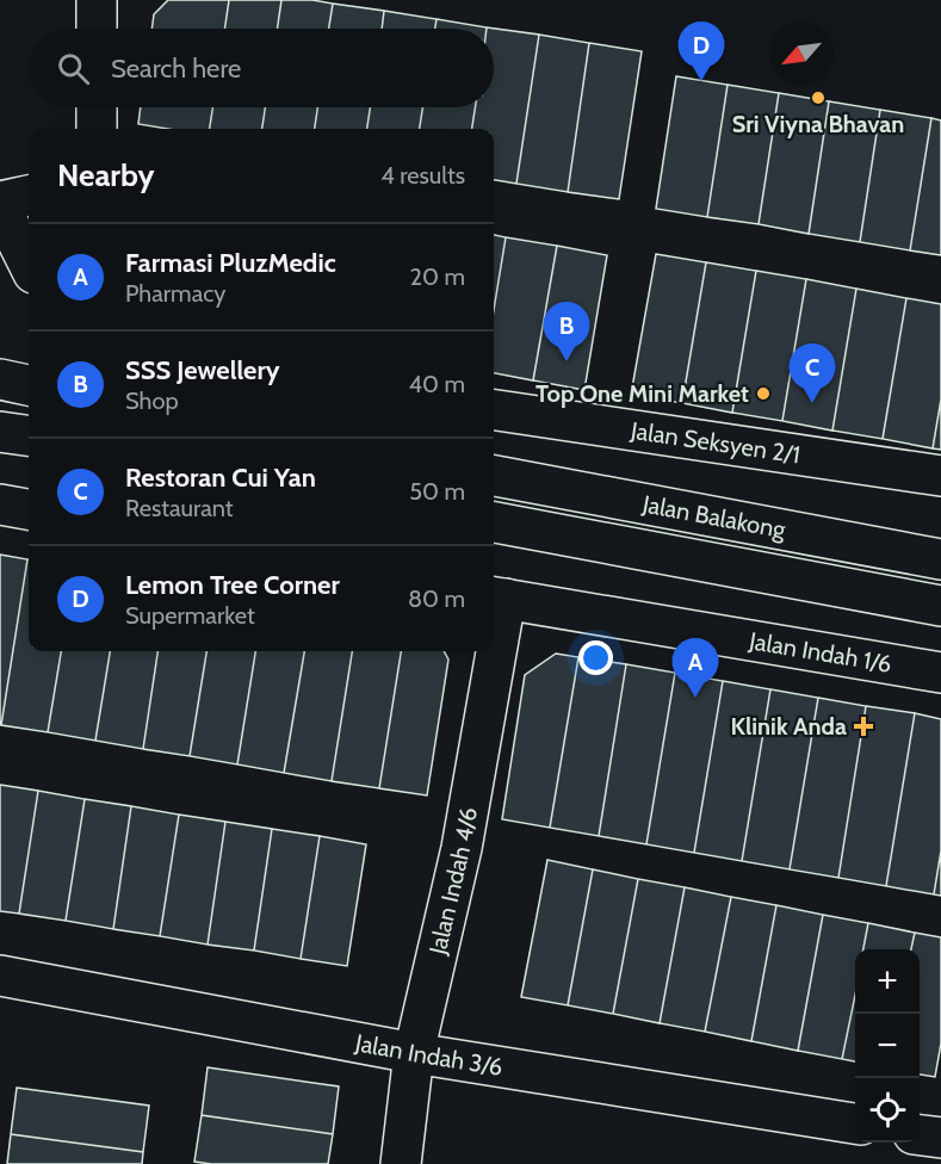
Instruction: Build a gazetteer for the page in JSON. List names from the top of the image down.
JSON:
{
  "streets": {
    "street": [
      "Jalan Seksyen 2/1",
      "Jalan Balakong",
      "Jalan Indah 1/6",
      "Jalan Indah 4/6",
      "Jalan Indah 3/6"
    ]
  },
  "crossings": [
    ["Jalan Indah 1/6", "Jalan Indah 4/6"],
    ["Jalan Indah 4/6", "Jalan Indah 3/6"]
  ],
  "places": {
    "other": ["Sri Viyna Bhavan", "Top One Mini Market"],
    "health": ["Klinik Anda"]
  },
  "north": "bottom left",
  "page": {
    "pins": [
      "D",
      "B",
      "C",
      "A"
    ],
    "search": "Search here",
    "heading": ["Nearby", "4 results"],
    "list": [
      {
        "mark": "A",
        "name": "Farmasi PluzMedic",
        "note": "Pharmacy",
        "value": "20 m"
      },
      {
        "mark": "B",
        "name": "SSS Jewellery",
        "note": "Shop",
        "value": "40 m"
      },
      {
        "mark": "C",
        "name": "Restoran Cui Yan",
        "note": "Restaurant",
        "value": "50 m"
      },
      {
        "mark": "D",
        "name": "Lemon Tree Corner",
        "note": "Supermarket",
        "value": "80 m"
      }
    ],
    "map_buttons": ["+", "−"]
  }
}
